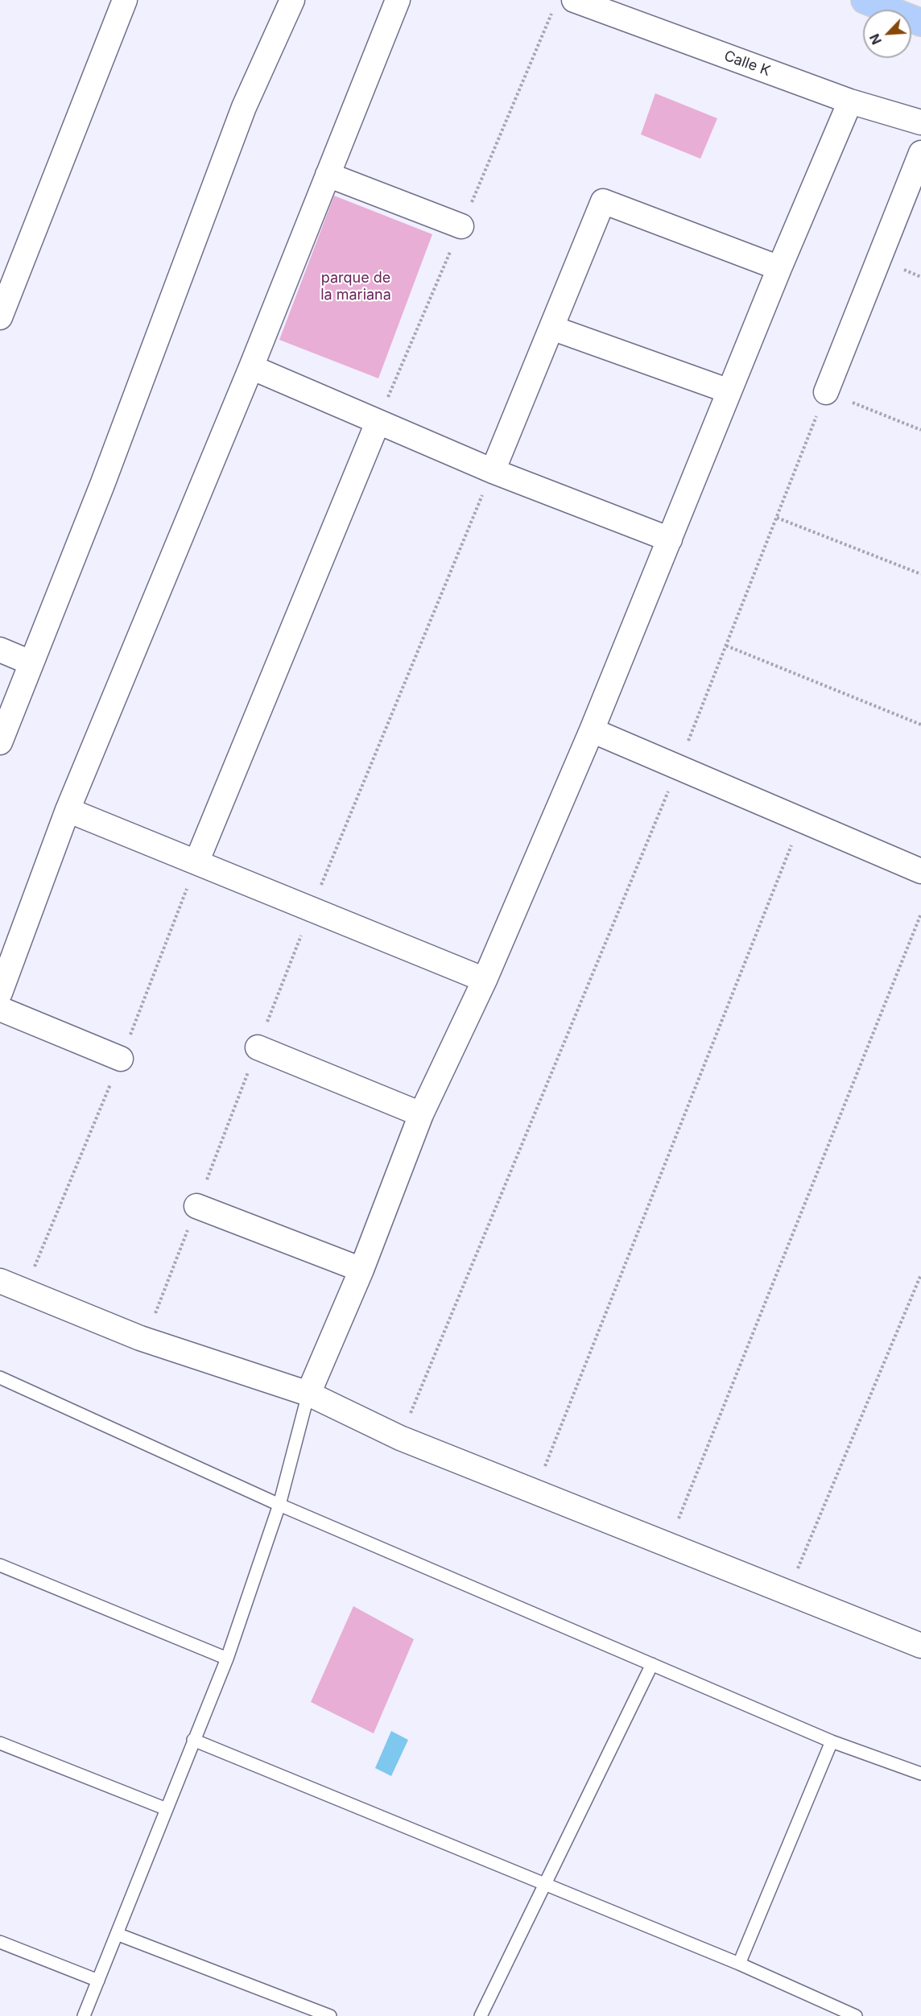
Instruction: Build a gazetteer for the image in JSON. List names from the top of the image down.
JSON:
{
  "streets": {
    "street": ["Calle K"]
  },
  "parks": ["parque de la mariana"],
  "north": "bottom left"
}
